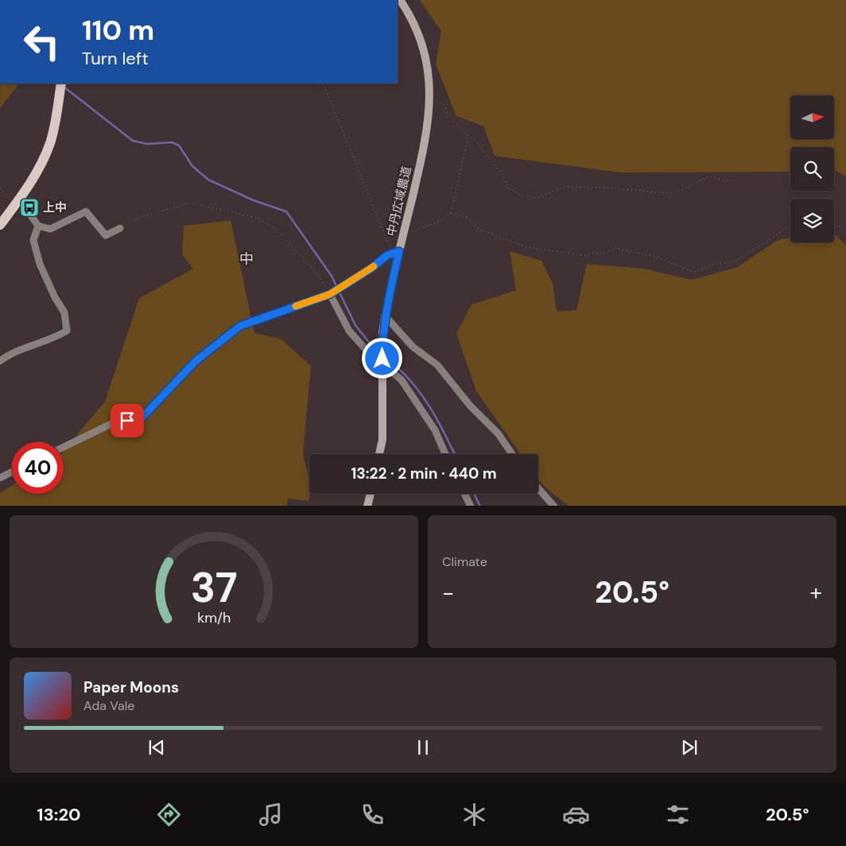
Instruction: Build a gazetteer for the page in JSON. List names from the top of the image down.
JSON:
{
  "streets": {
    "street": ["中丹広域農道"]
  },
  "districts": ["中"],
  "places": {
    "bus stop": ["上中"]
  },
  "north": "right",
  "page": {
    "turn": ["110 m", "Turn left"],
    "limit": "40",
    "trip": "13:22 · 2 min · 440 m",
    "tile": "Climate",
    "heat": ["−", "20.5°", "+"],
    "song": ["Paper Moons", "Ada Vale"],
    "tabs": ["13:20", "20.5°"],
    "gauge": ["37", "km/h"]
  }
}
